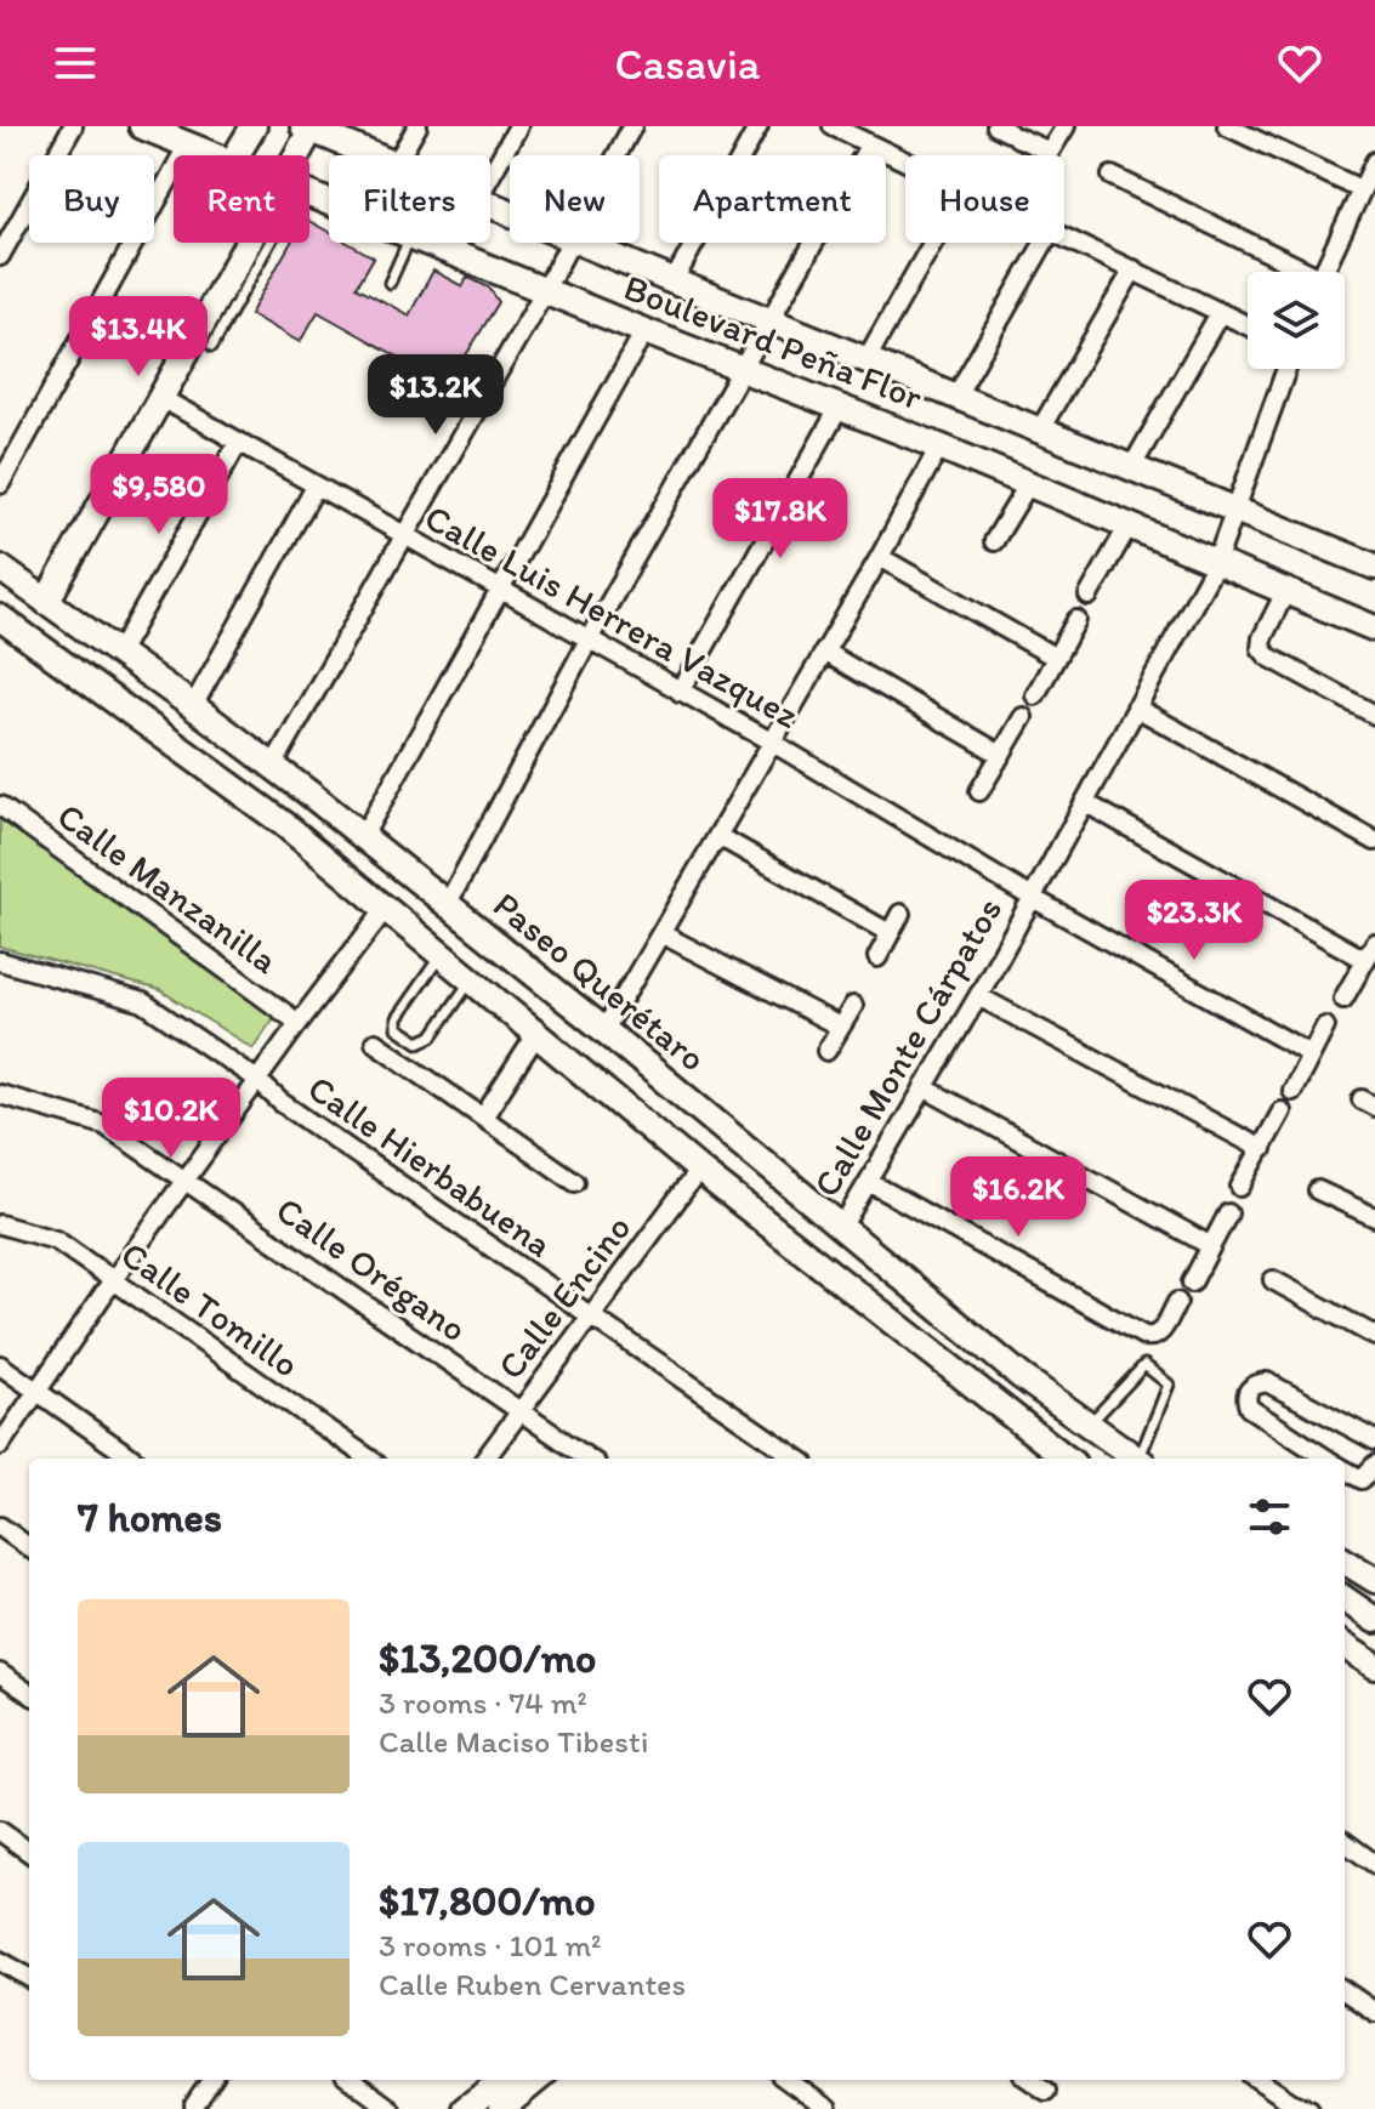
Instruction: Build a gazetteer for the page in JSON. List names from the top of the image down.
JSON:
{
  "streets": {
    "main road": ["Boulevard Peña Flor", "Paseo Querétaro"],
    "street": [
      "Calle Luis Herrera Vazquez",
      "Calle Manzanilla",
      "Calle Monte Cárpatos",
      "Calle Hierbabuena",
      "Calle Orégano",
      "Calle Encino",
      "Calle Tomillo"
    ]
  },
  "crossings": [
    ["Boulevard Peña Flor", "Calle Monte Cárpatos"],
    ["Calle Luis Herrera Vazquez", "Calle Monte Cárpatos"],
    ["Paseo Querétaro", "Calle Monte Cárpatos"],
    ["Calle Hierbabuena", "Calle Encino"],
    ["Calle Orégano", "Calle Encino"]
  ],
  "page": {
    "header": "Casavia",
    "chip": [
      "Buy",
      "Rent",
      "Filters",
      "New",
      "Apartment",
      "House"
    ],
    "price": [
      "$13.4K",
      "$13.2K",
      "$9,580",
      "$17.8K",
      "$23.3K",
      "$10.2K",
      "$16.2K"
    ],
    "heading": "7 homes",
    "list": [
      {
        "name": "$13,200/mo",
        "note": "3 rooms · 74 m² · Calle Maciso Tibesti"
      },
      {
        "name": "$17,800/mo",
        "note": "3 rooms · 101 m² · Calle Ruben Cervantes"
      }
    ]
  }
}
